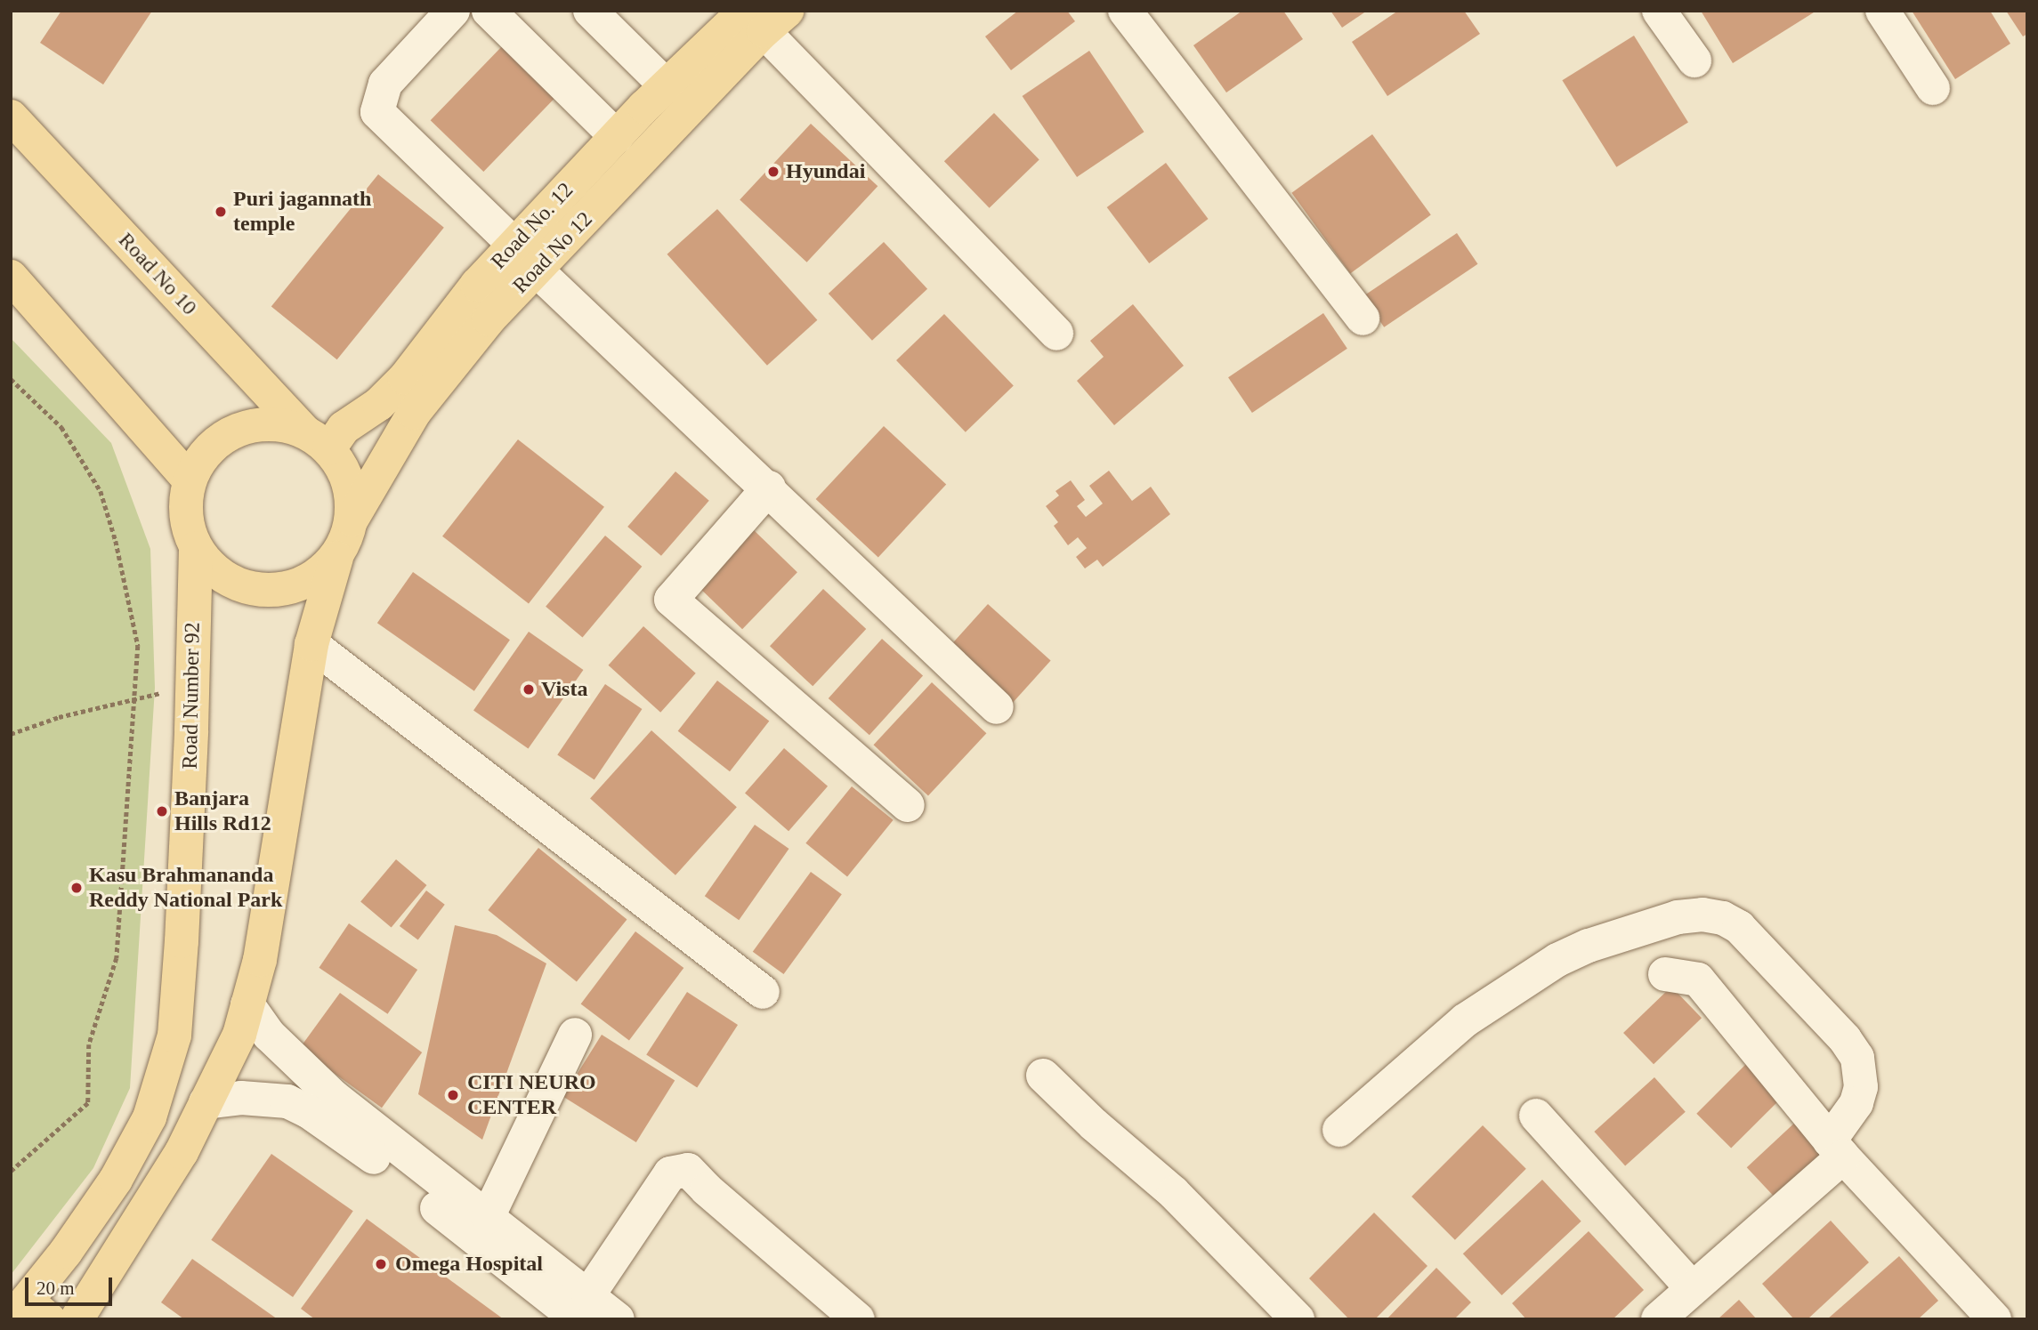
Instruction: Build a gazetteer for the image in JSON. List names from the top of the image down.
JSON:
{
  "streets": {
    "main road": [
      "Road No. 12",
      "Road No 12",
      "Road No 10",
      "Road Number 92"
    ]
  },
  "crossings": [
    ["Road No. 12", "Road No 12"],
    ["Road No. 12", "Road No 10"],
    ["Road No. 12", "Road Number 92"],
    ["Road No 12", "Road No 10"],
    ["Road No 12", "Road Number 92"],
    ["Road No 10", "Road Number 92"]
  ],
  "places": [
    "Hyundai",
    "Puri jagannath temple",
    "Vista",
    "Banjara Hills Rd12",
    "Kasu Brahmananda Reddy National Park",
    "CITI NEURO CENTER",
    "Omega Hospital"
  ],
  "scale_bar": "20 m"
}
